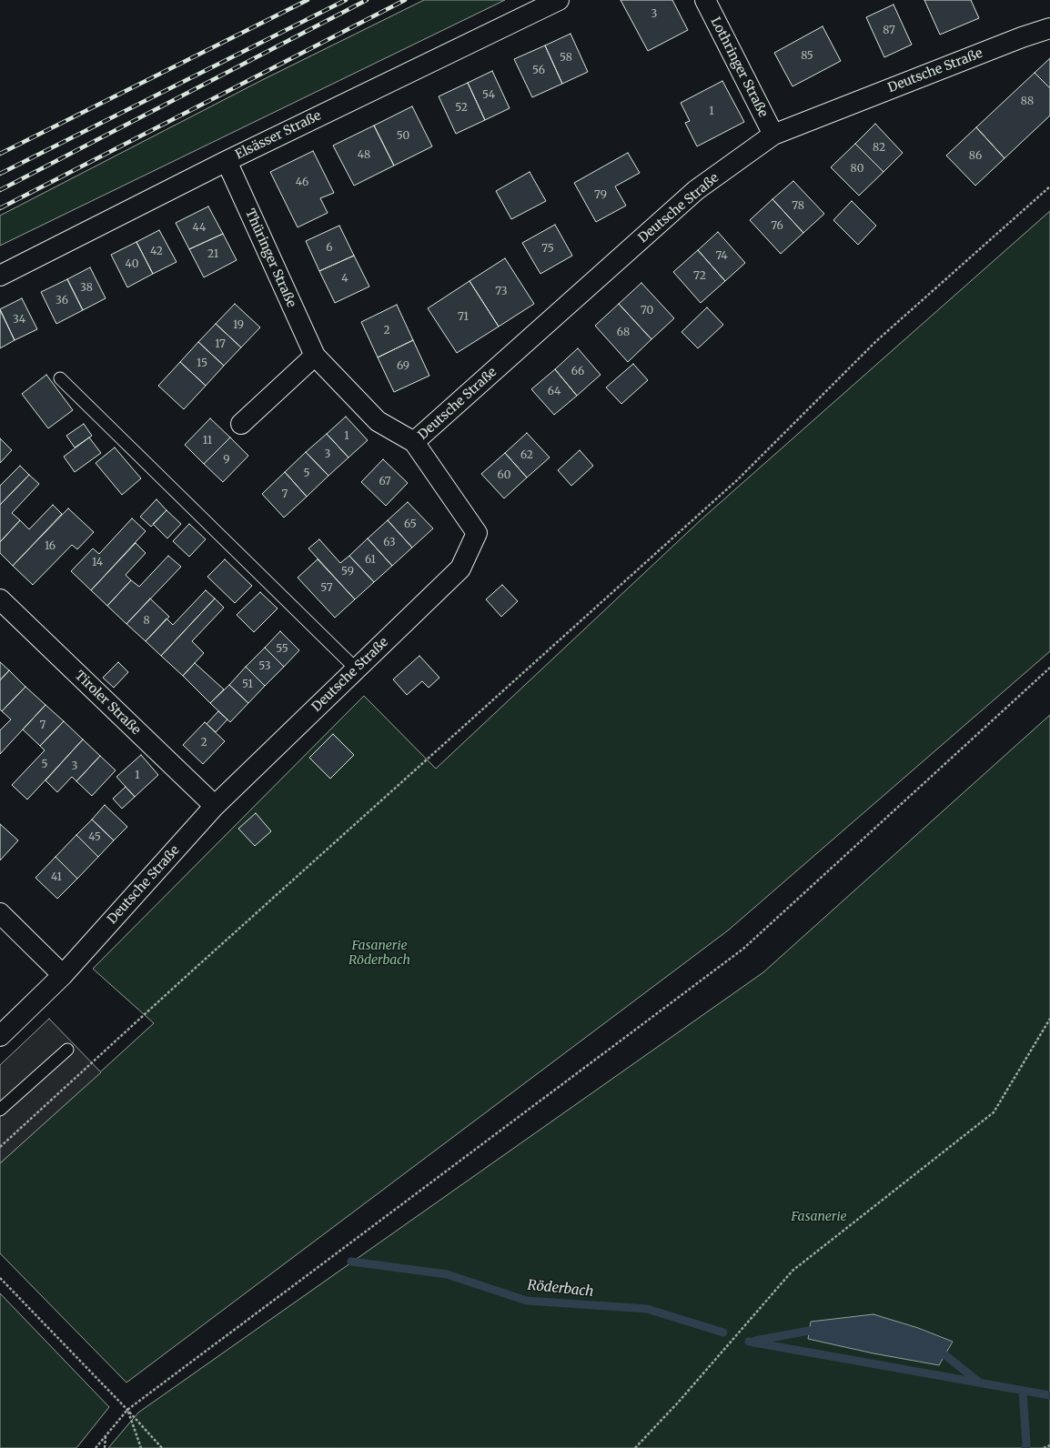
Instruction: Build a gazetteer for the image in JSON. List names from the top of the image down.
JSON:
{
  "streets": {
    "street": [
      "Lothringer Straße",
      "Deutsche Straße",
      "Elsässer Straße",
      "Thüringer Straße",
      "Tiroler Straße"
    ]
  },
  "crossings": [
    ["Lothringer Straße", "Deutsche Straße"],
    ["Deutsche Straße", "Thüringer Straße"],
    ["Deutsche Straße", "Tiroler Straße"],
    ["Elsässer Straße", "Thüringer Straße"]
  ],
  "water": ["Röderbach"],
  "parks": ["Fasanerie Röderbach", "Fasanerie"],
  "house_numbers": [
    "3",
    "87",
    "85",
    "58",
    "56",
    "54",
    "88",
    "52",
    "1",
    "50",
    "82",
    "48",
    "86",
    "80",
    "46",
    "79",
    "78",
    "76",
    "44",
    "6",
    "75",
    "42",
    "21",
    "74",
    "40",
    "72",
    "4",
    "38",
    "73",
    "36",
    "70",
    "71",
    "34",
    "19",
    "2",
    "68",
    "17",
    "15",
    "69",
    "66",
    "64",
    "1",
    "11",
    "3",
    "62",
    "9",
    "5",
    "60",
    "67",
    "7",
    "65",
    "63",
    "16",
    "61",
    "14",
    "59",
    "57",
    "8",
    "55",
    "53",
    "51",
    "7",
    "2",
    "5",
    "3",
    "1",
    "45",
    "41"
  ]
}
